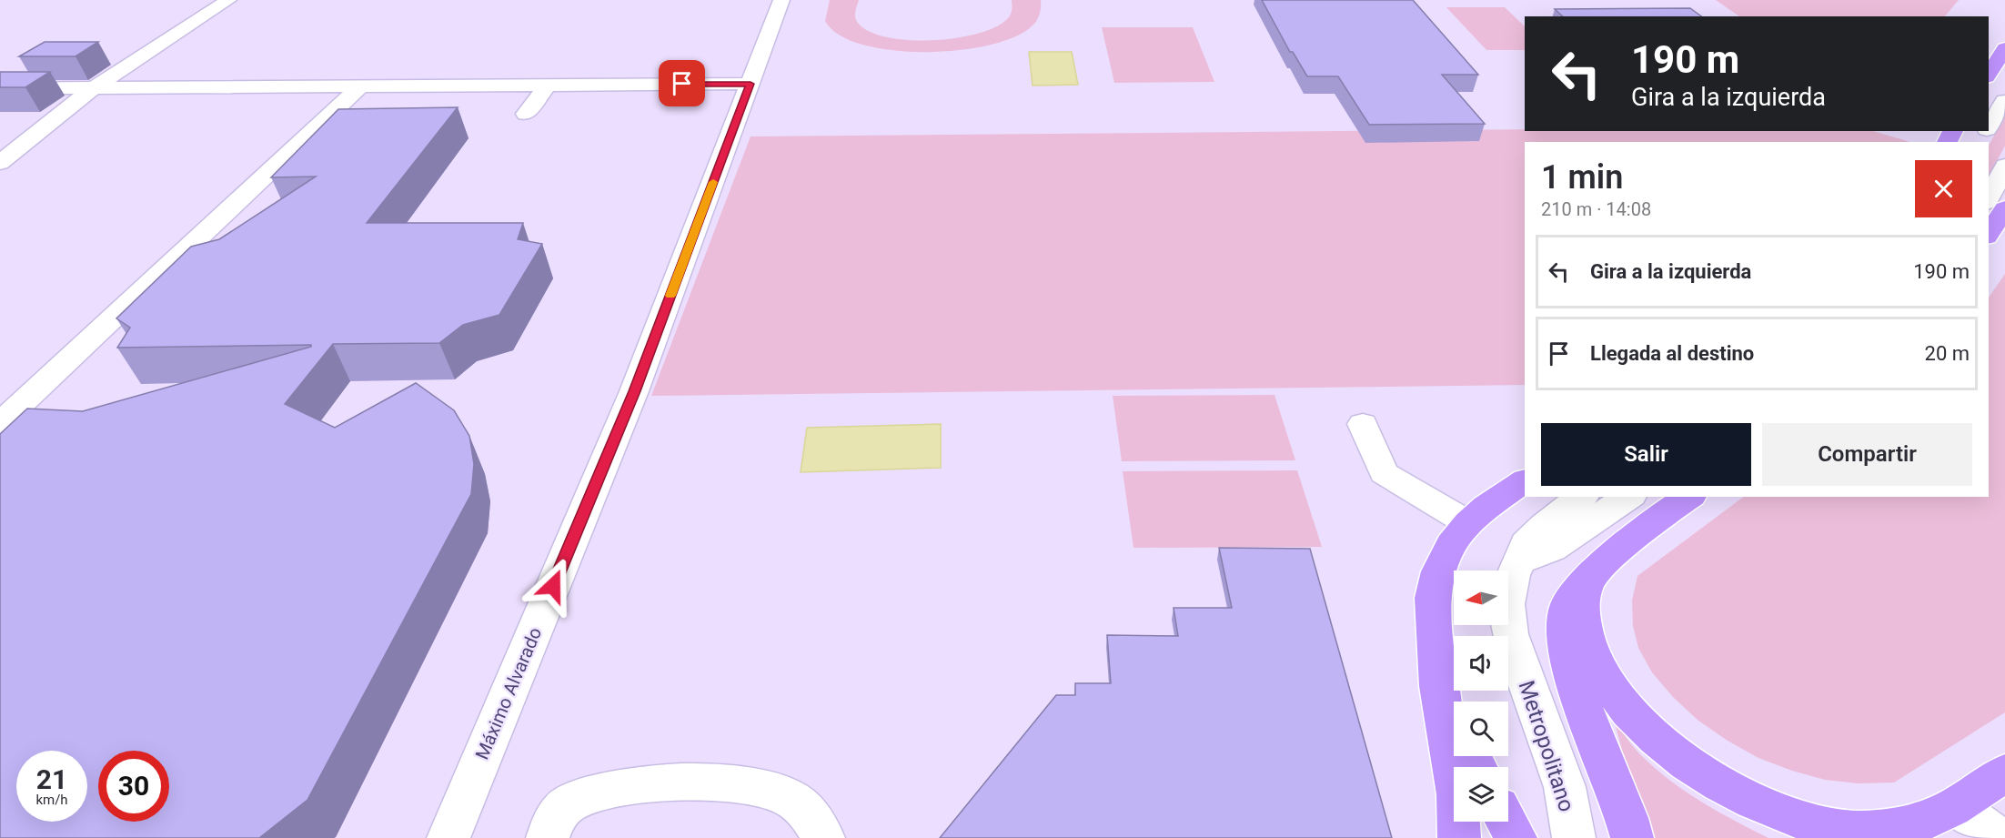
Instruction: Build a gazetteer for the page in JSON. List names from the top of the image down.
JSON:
{
  "streets": {
    "street": ["Máximo Alvarado", "Metropolitano"]
  },
  "north": "left",
  "page": {
    "turn": ["190 m", "Gira a la izquierda"],
    "heading": ["1 min", "210 m · 14:08"],
    "list": [
      {
        "name": "Gira a la izquierda",
        "value": "190 m"
      },
      {
        "name": "Llegada al destino",
        "value": "20 m"
      }
    ],
    "buttons": ["Salir", "Compartir"],
    "speed": "21 km/h",
    "limit": "30"
  }
}
